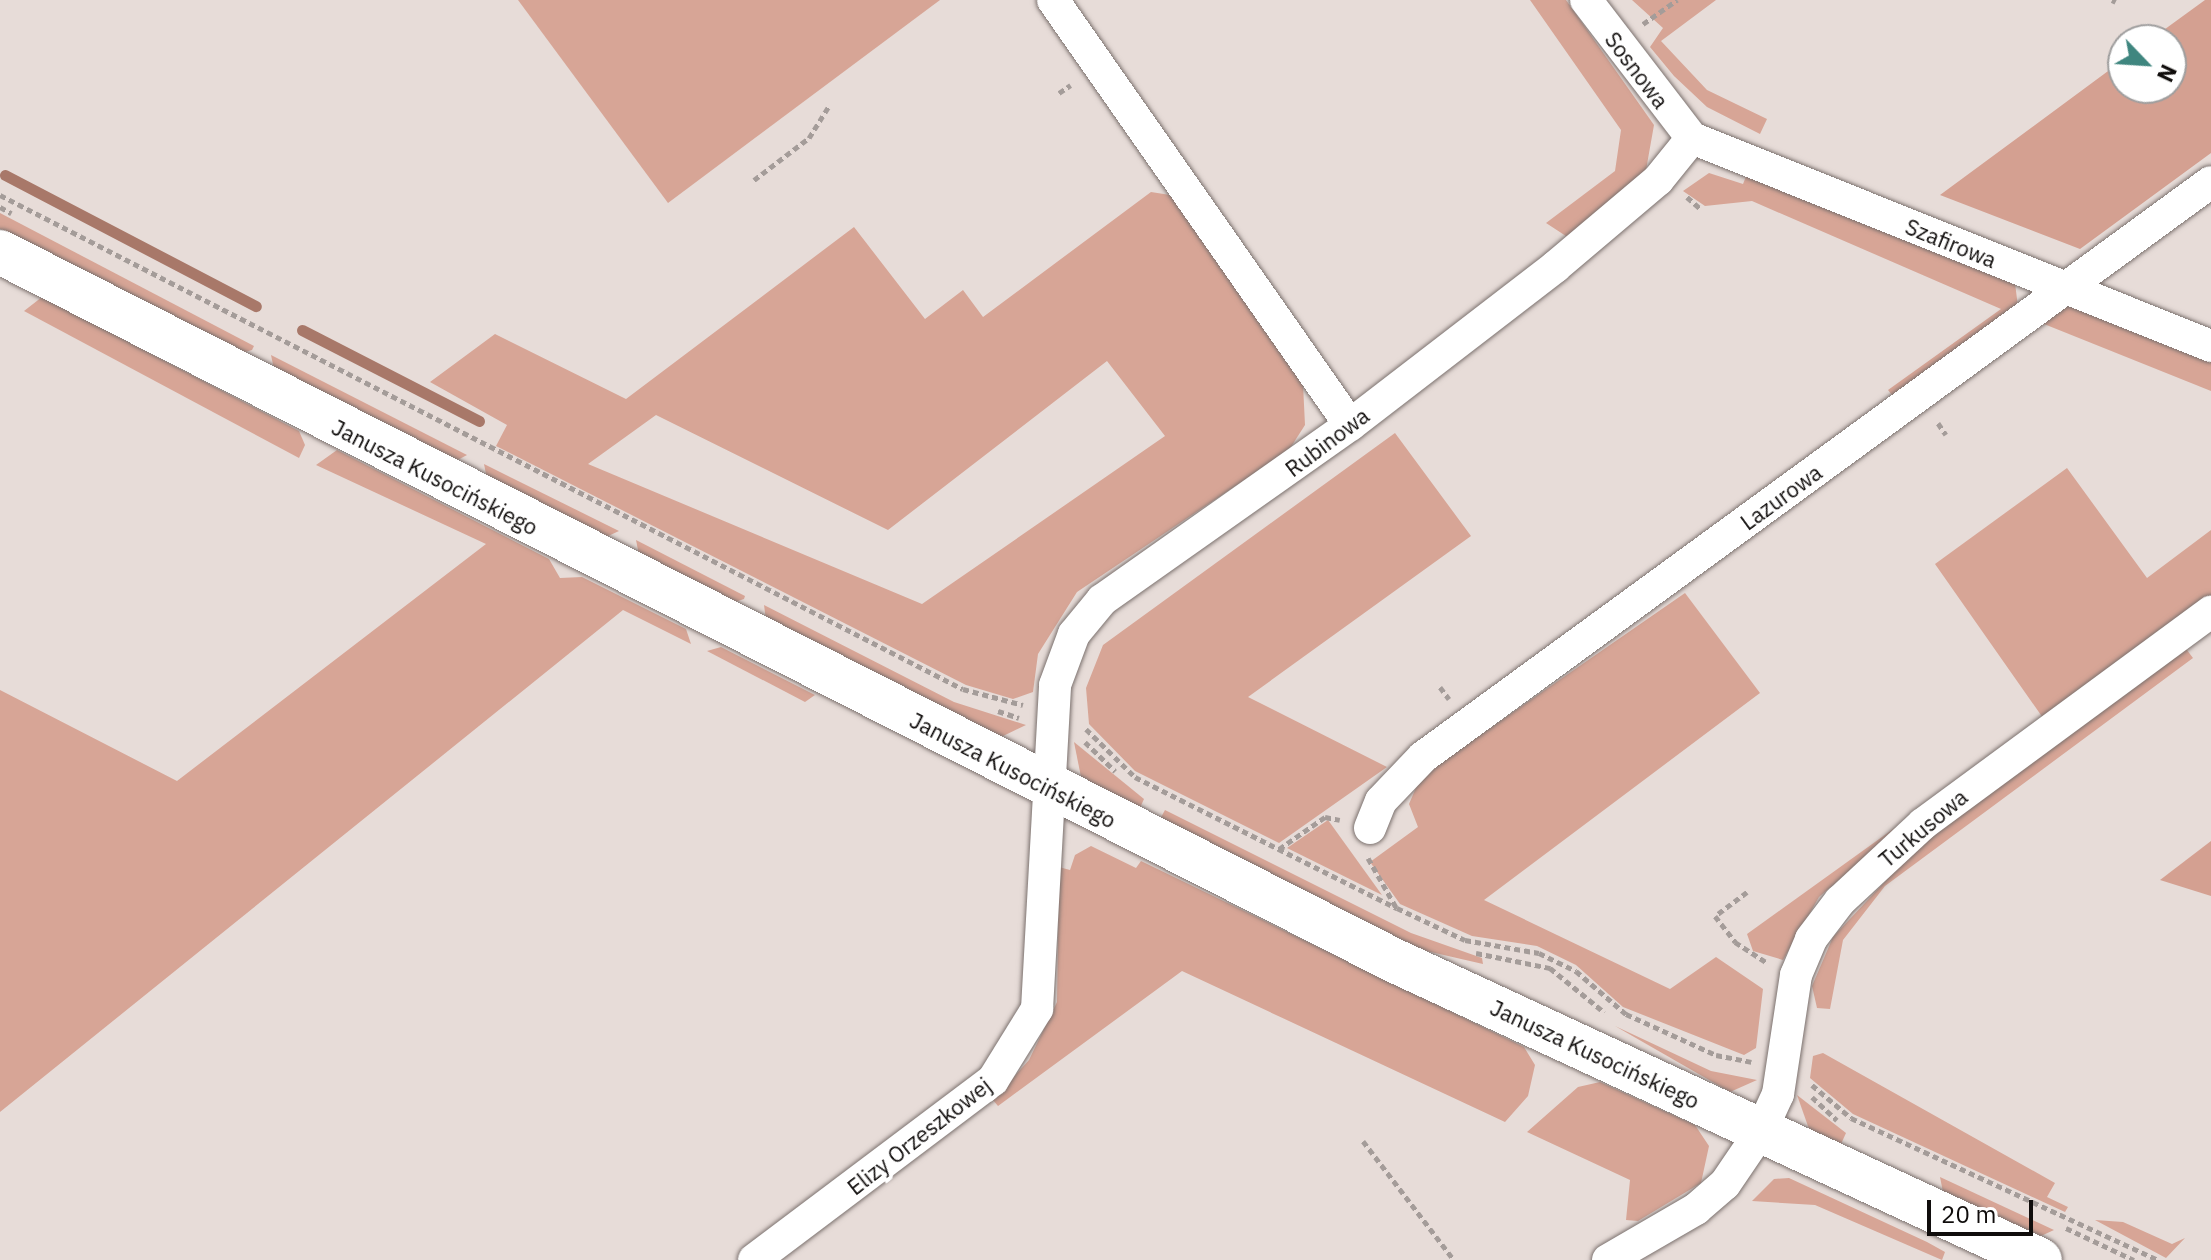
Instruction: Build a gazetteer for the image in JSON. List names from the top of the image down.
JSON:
{
  "streets": {
    "street": [
      "Sosnowa",
      "Szafirowa",
      "Rubinowa",
      "Janusza Kusocińskiego",
      "Lazurowa",
      "Turkusowa",
      "Elizy Orzeszkowej"
    ]
  },
  "crossings": [
    ["Sosnowa", "Szafirowa"],
    ["Sosnowa", "Rubinowa"],
    ["Szafirowa", "Rubinowa"],
    ["Szafirowa", "Lazurowa"],
    ["Rubinowa", "Janusza Kusocińskiego"],
    ["Rubinowa", "Elizy Orzeszkowej"],
    ["Janusza Kusocińskiego", "Turkusowa"],
    ["Janusza Kusocińskiego", "Elizy Orzeszkowej"]
  ],
  "scale_bar": "20 m",
  "north": "bottom right"
}
